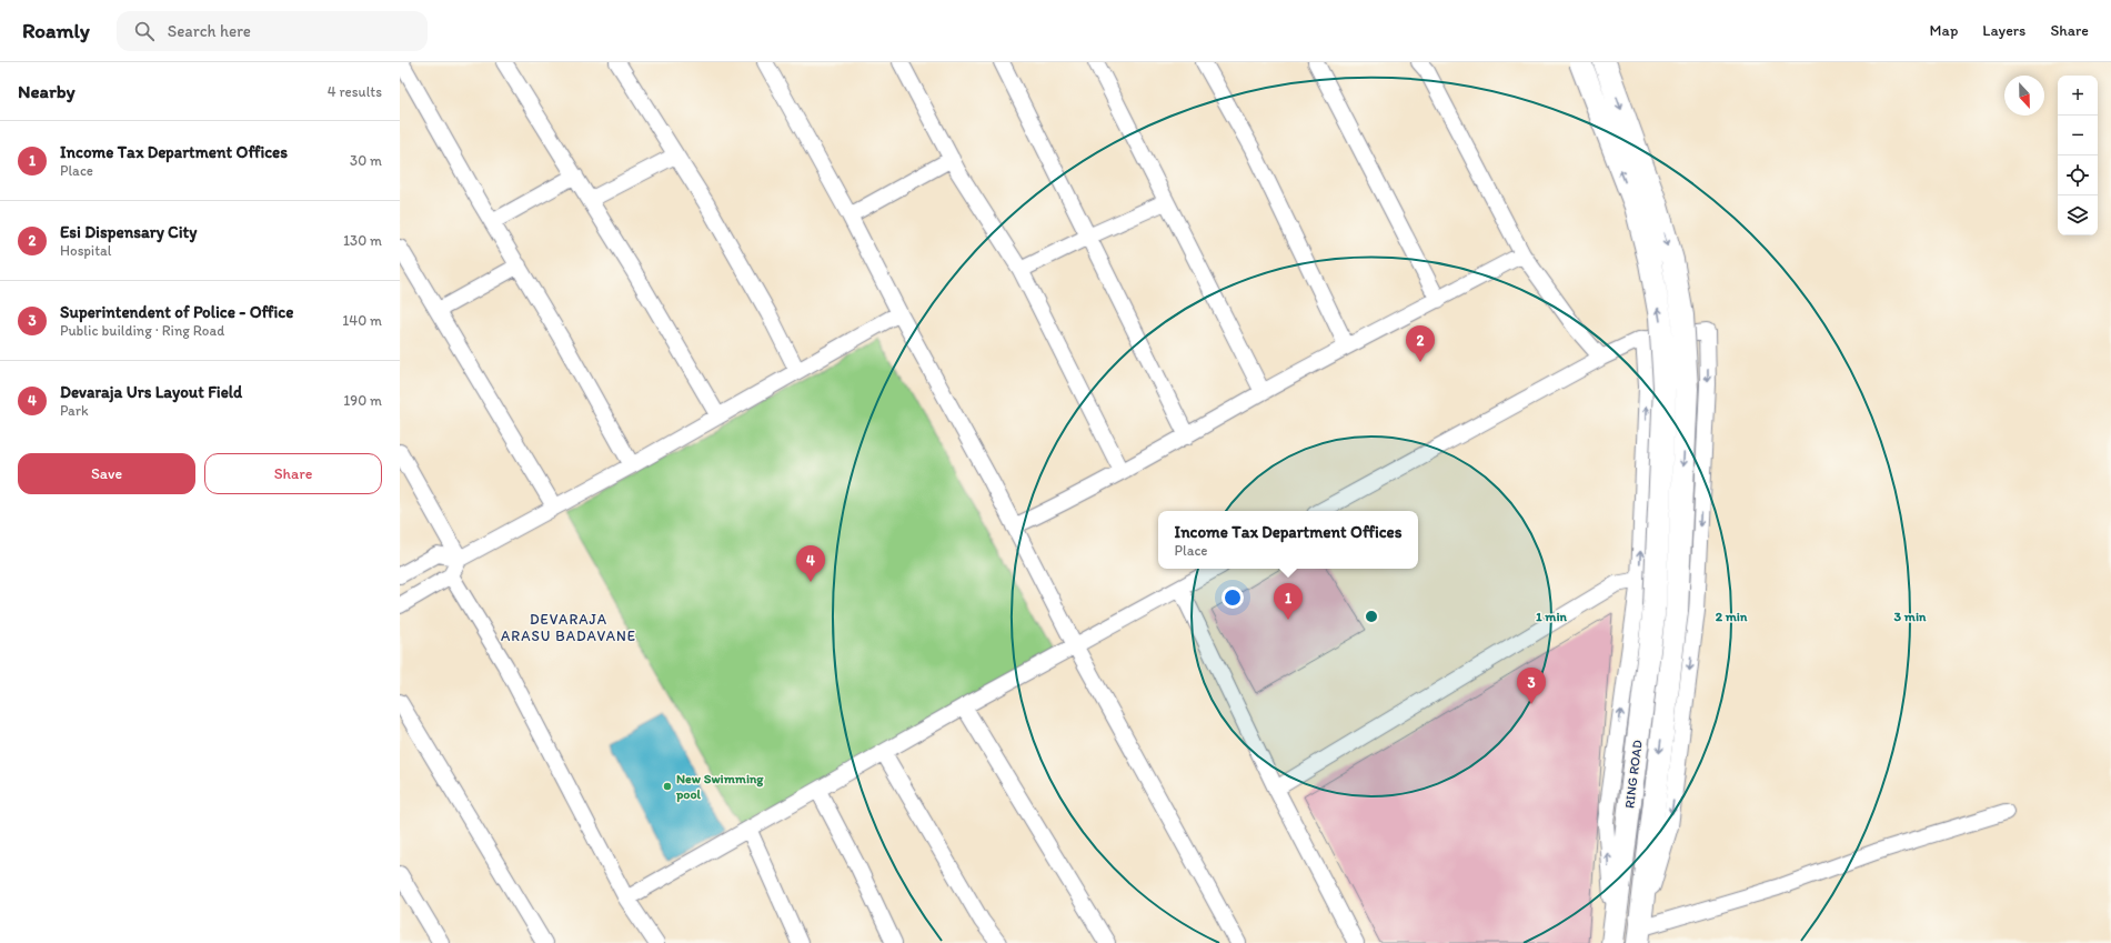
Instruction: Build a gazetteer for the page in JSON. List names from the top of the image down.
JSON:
{
  "streets": {
    "main road": ["RING ROAD"]
  },
  "districts": ["DEVARAJA ARASU BADAVANE"],
  "places": ["New Swimming pool"],
  "north": "bottom",
  "page": {
    "header": "Roamly",
    "search": "Search here",
    "nav": ["Map", "Layers", "Share"],
    "heading": ["Nearby", "4 results"],
    "map_buttons": ["+", "−"],
    "list": [
      {
        "mark": "1",
        "name": "Income Tax Department Offices",
        "note": "Place",
        "value": "30 m"
      },
      {
        "mark": "2",
        "name": "Esi Dispensary City",
        "note": "Hospital",
        "value": "130 m"
      },
      {
        "mark": "3",
        "name": "Superintendent of Police - Office",
        "note": "Public building · Ring Road",
        "value": "140 m"
      },
      {
        "mark": "4",
        "name": "Devaraja Urs Layout Field",
        "note": "Park",
        "value": "190 m"
      }
    ],
    "pins": [
      "2",
      "4",
      "1",
      "3"
    ],
    "buttons": ["Save", "Share"],
    "popup": ["Income Tax Department Offices", "Place"]
  },
  "rings": ["1 min", "2 min", "3 min"]
}
